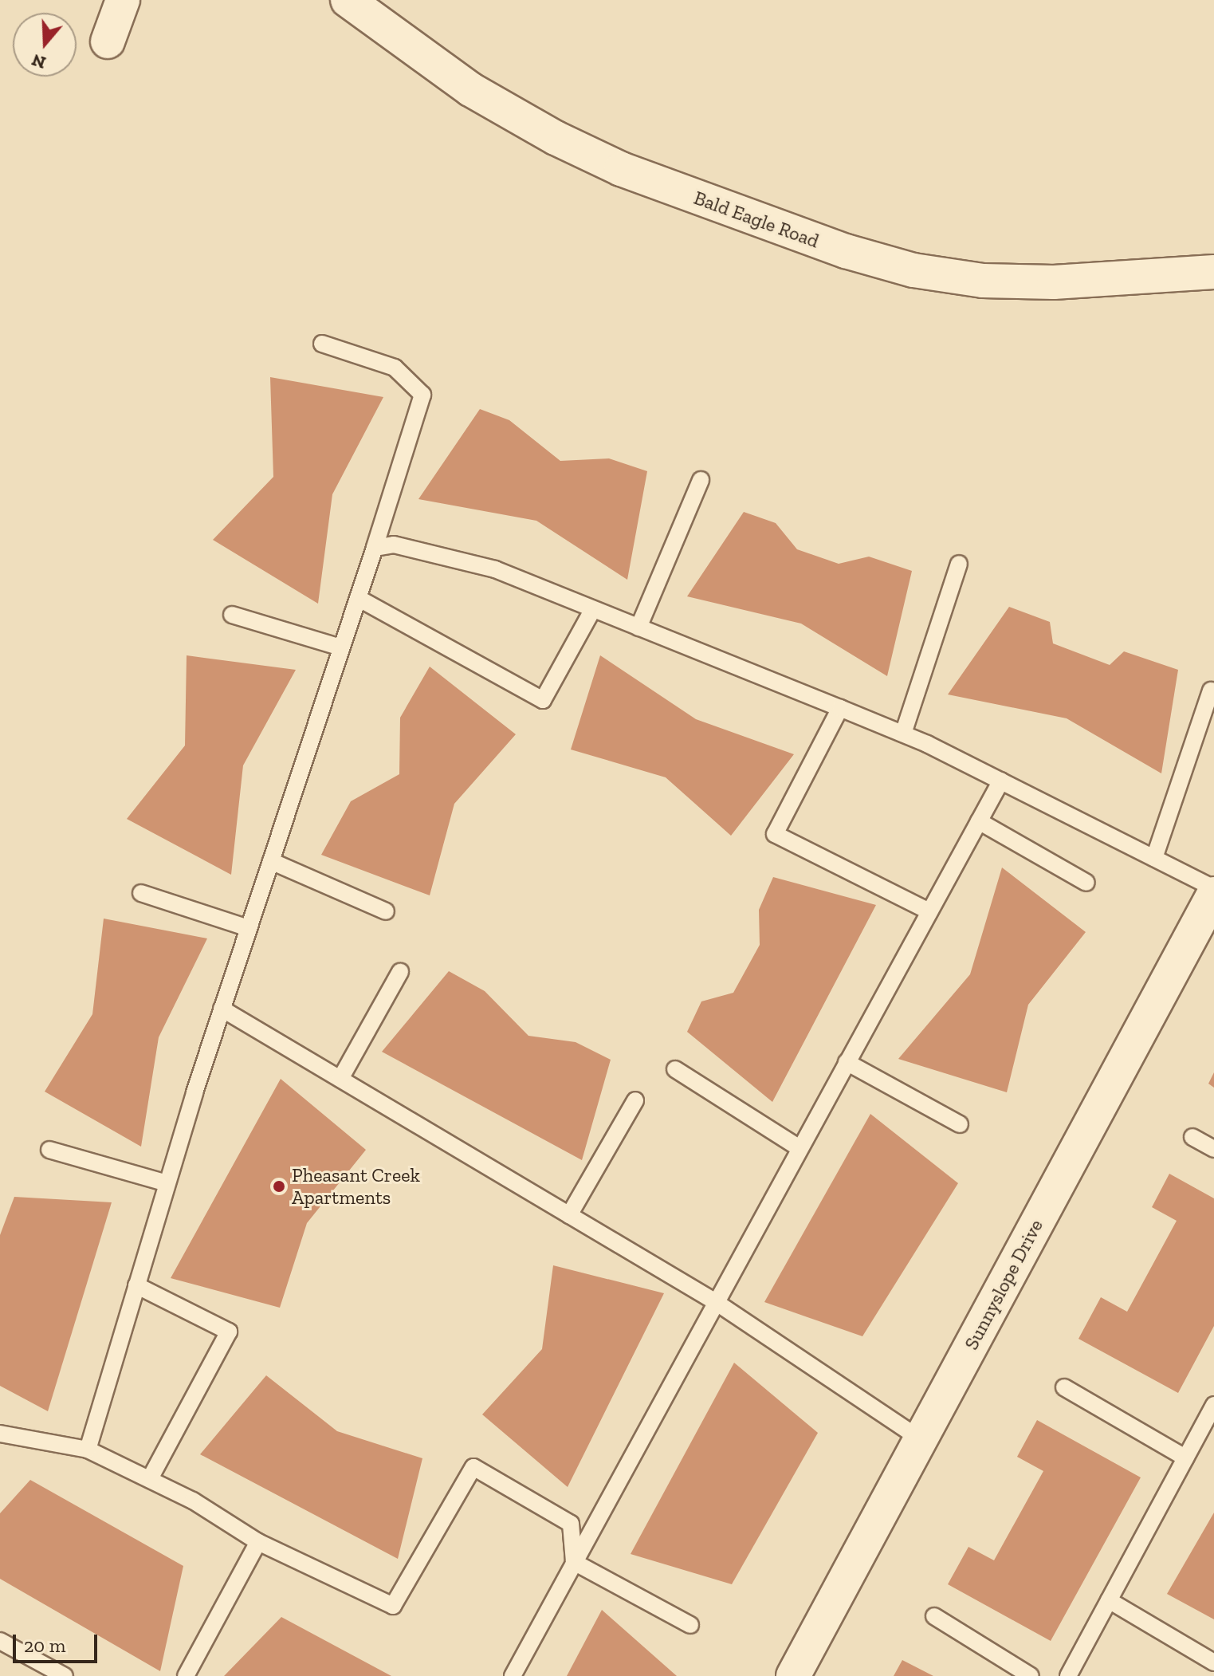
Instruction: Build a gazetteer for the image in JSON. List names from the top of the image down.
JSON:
{
  "streets": {
    "street": ["Bald Eagle Road", "Sunnyslope Drive"]
  },
  "places": ["Pheasant Creek Apartments"],
  "scale_bar": "20 m",
  "north": "bottom"
}
